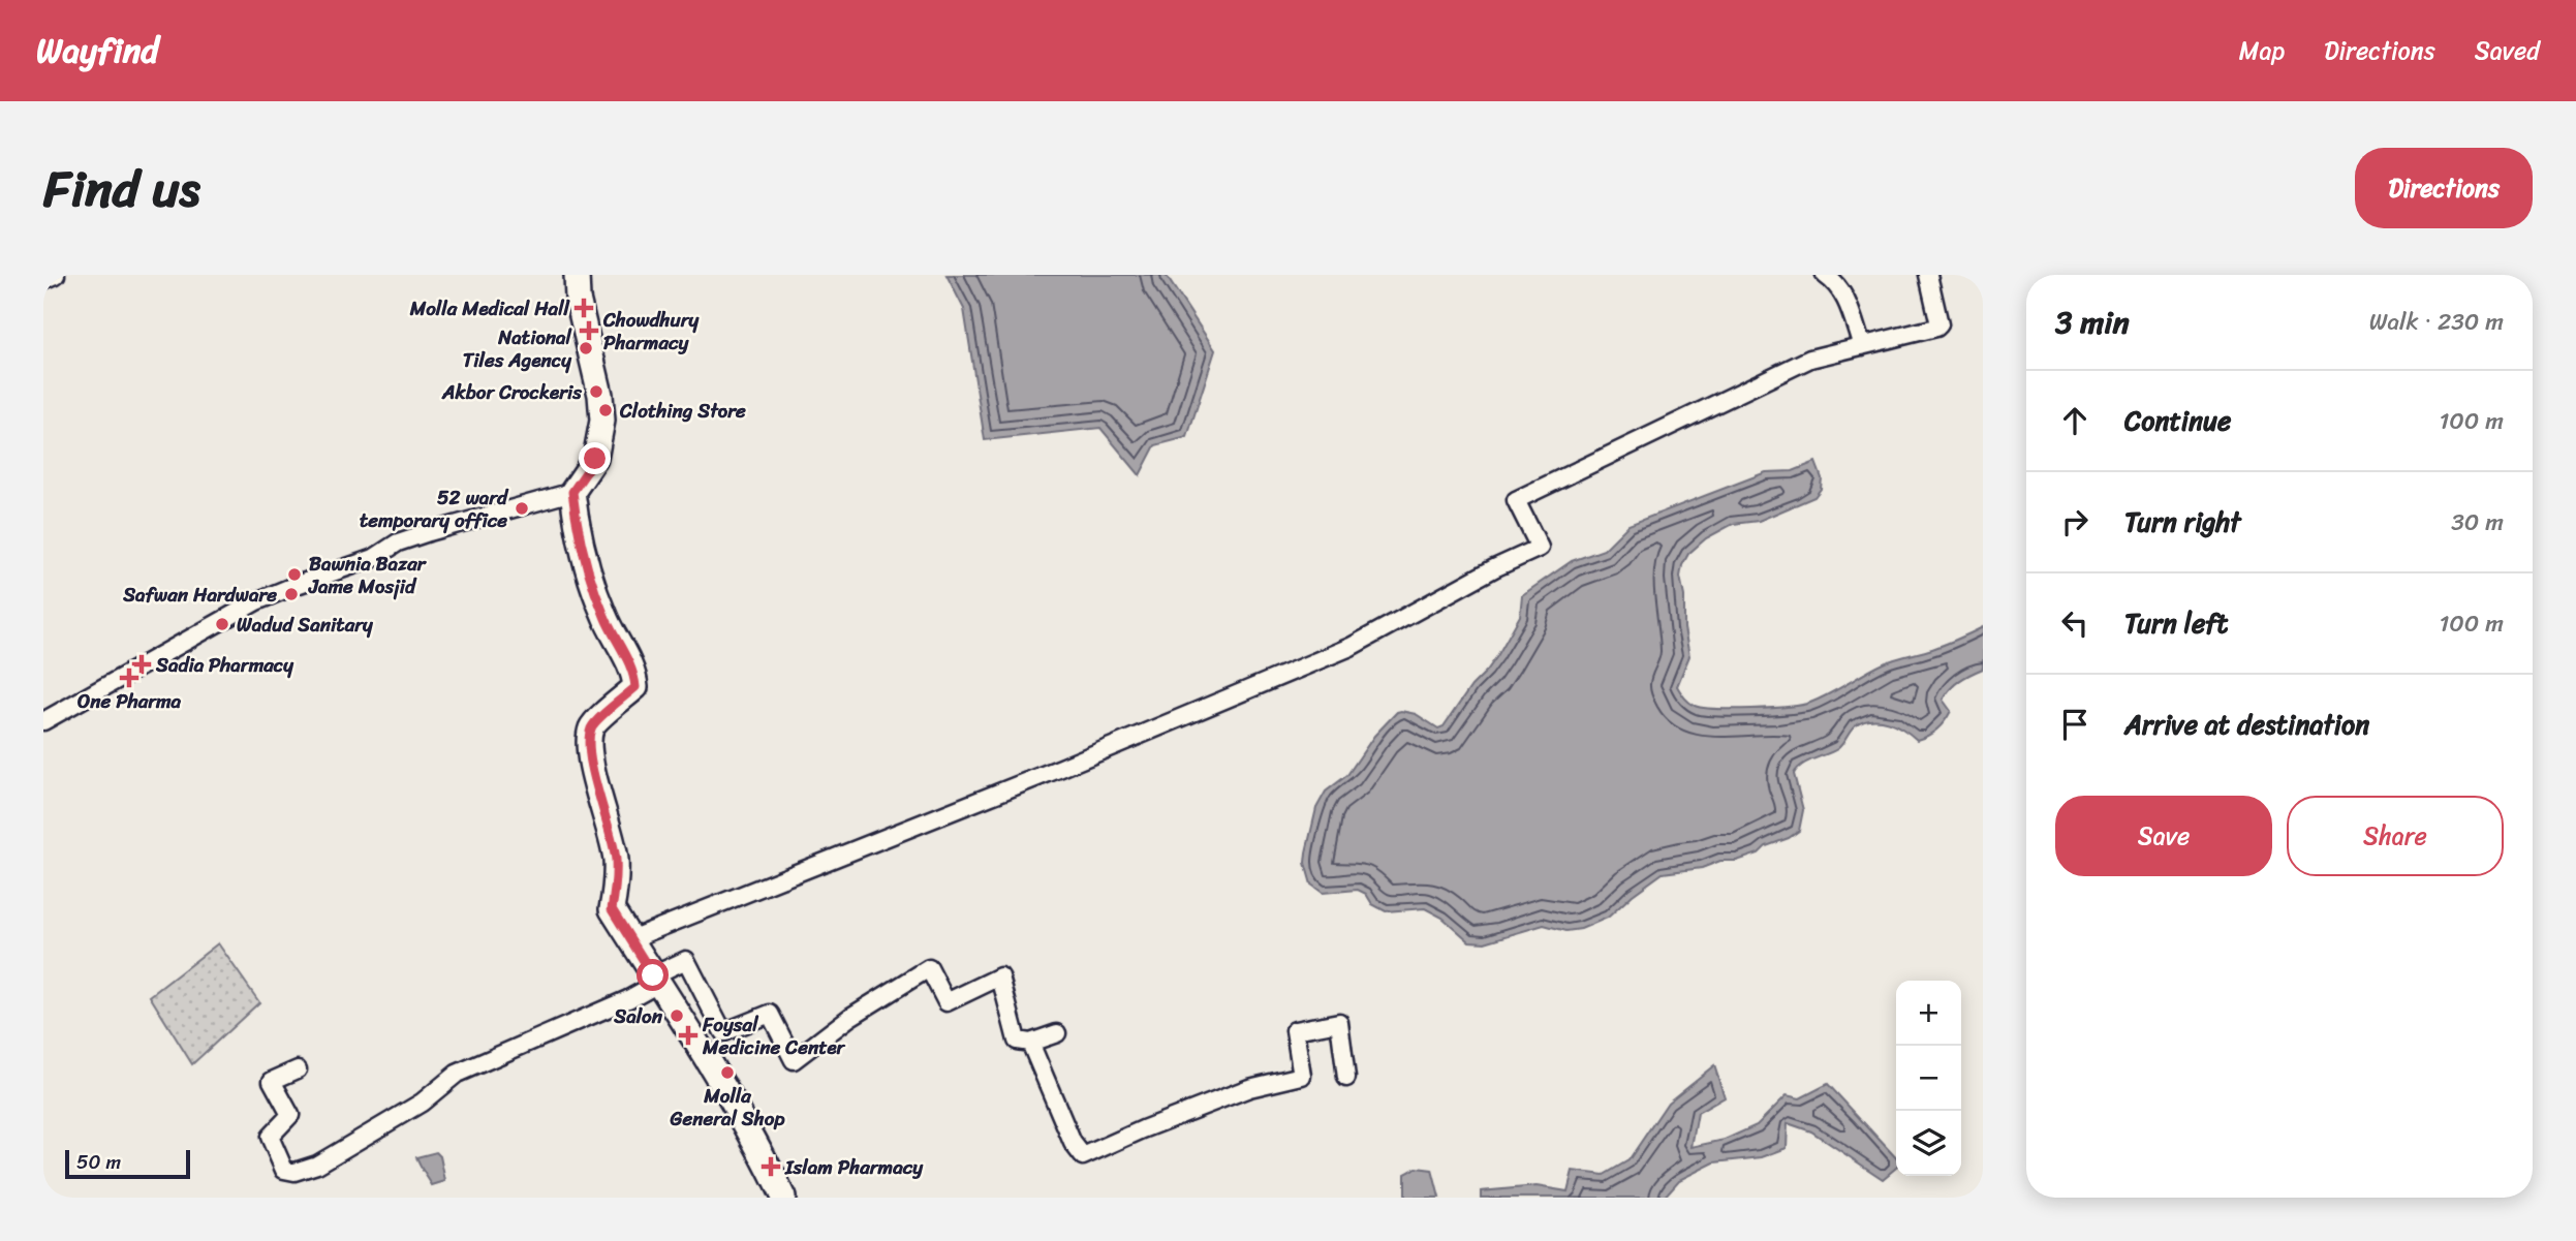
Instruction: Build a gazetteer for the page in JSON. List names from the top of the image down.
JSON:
{
  "places": {
    "health": [
      "Molla Medical Hall",
      "Chowdhury Pharmacy",
      "Sadia Pharmacy",
      "One Pharma",
      "Foysal Medicine Center",
      "Islam Pharmacy"
    ],
    "other": [
      "National Tiles Agency",
      "Akbor Crockeris",
      "Clothing Store",
      "52 ward temporary office",
      "Bawnia Bazar Jame Mosjid",
      "Safwan Hardware",
      "Wadud Sanitary",
      "Salon",
      "Molla General Shop"
    ]
  },
  "scale_bar": "50 m",
  "page": {
    "header": "Wayfind",
    "nav": ["Map", "Directions", "Saved"],
    "title": "Find us",
    "buttons": [
      "Directions",
      ["Save", "Share"]
    ],
    "heading": ["3 min", "Walk · 230 m"],
    "list": [
      ["Continue", "100 m"],
      ["Turn right", "30 m"],
      ["Turn left", "100 m"],
      "Arrive at destination"
    ],
    "map_buttons": ["+", "−"],
    "scale": "50 m"
  }
}
